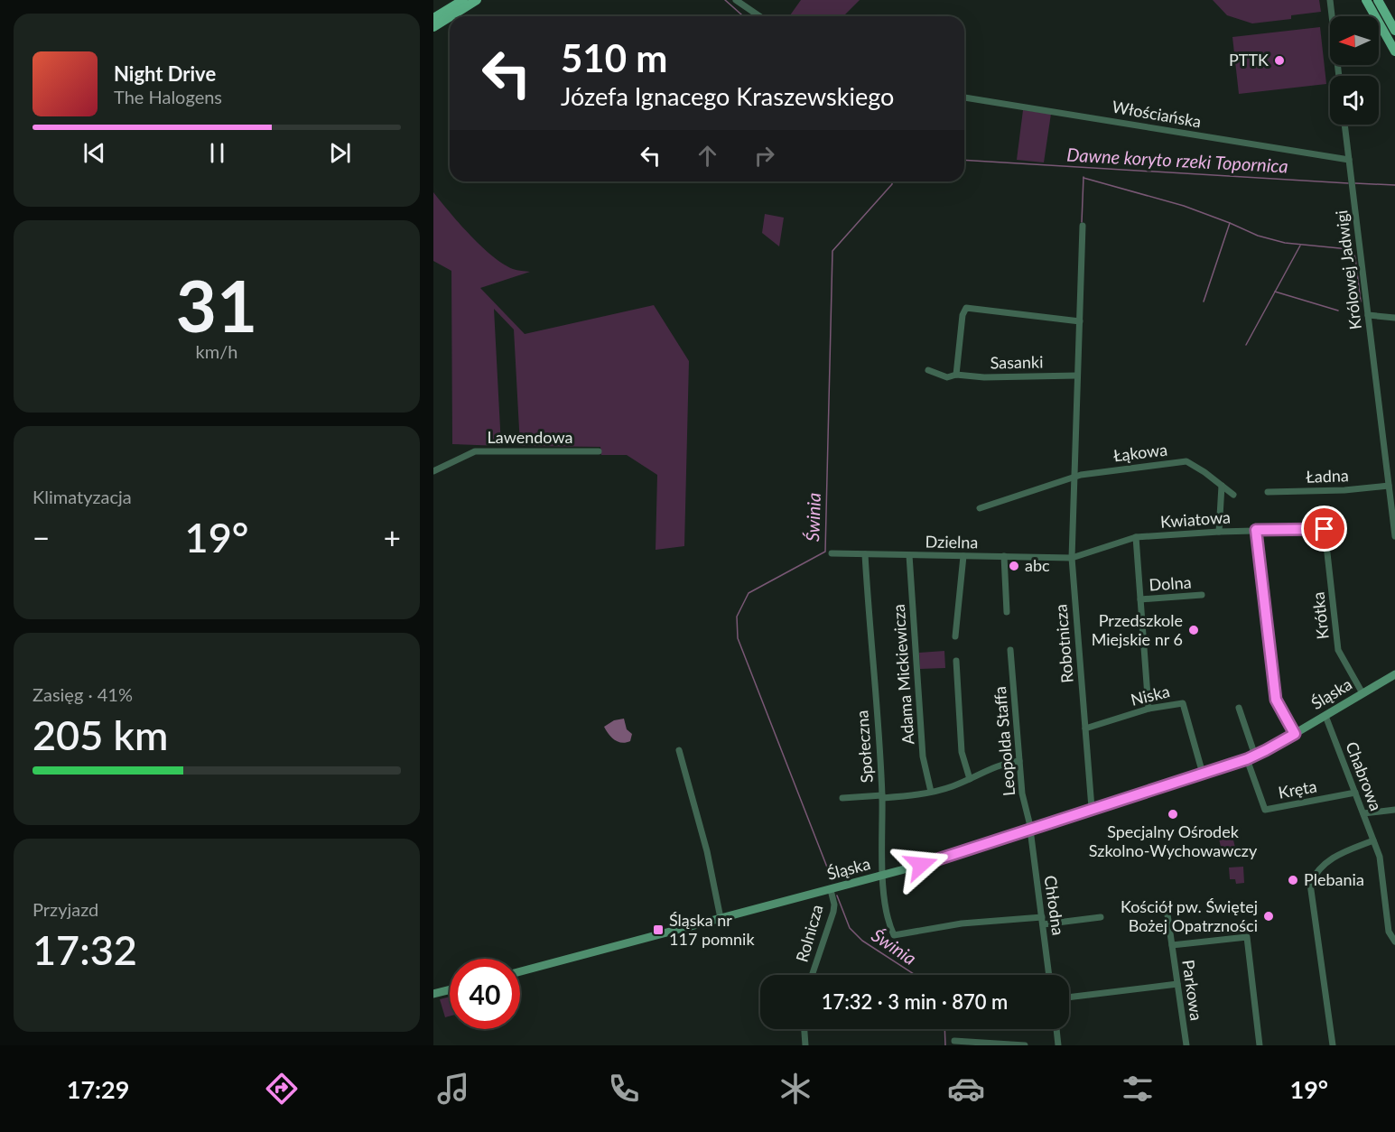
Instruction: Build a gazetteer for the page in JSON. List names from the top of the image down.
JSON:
{
  "streets": {
    "street": [
      "Włościańska",
      "Królowej Jadwigi",
      "Sasanki",
      "Lawendowa",
      "Łąkowa",
      "Ładna",
      "Kwiatowa",
      "Dzielna",
      "Dolna",
      "Krótka",
      "Robotnicza",
      "Adama Mickiewicza",
      "Śląska",
      "Niska",
      "Leopolda Staffa",
      "Społeczna",
      "Chabrowa",
      "Kręta",
      "Chłodna",
      "Rolnicza",
      "Parkowa"
    ]
  },
  "crossings": [
    ["Włościańska", "Królowej Jadwigi"],
    ["Królowej Jadwigi", "Ładna"],
    ["Sasanki", "Robotnicza"],
    ["Łąkowa", "Robotnicza"],
    ["Kwiatowa", "Dzielna"],
    ["Kwiatowa", "Krótka"],
    ["Kwiatowa", "Robotnicza"],
    ["Dzielna", "Robotnicza"],
    ["Dzielna", "Adama Mickiewicza"],
    ["Dzielna", "Społeczna"],
    ["Krótka", "Śląska"],
    ["Robotnicza", "Śląska"],
    ["Robotnicza", "Niska"],
    ["Śląska", "Niska"],
    ["Śląska", "Leopolda Staffa"],
    ["Śląska", "Społeczna"],
    ["Śląska", "Chabrowa"],
    ["Śląska", "Kręta"],
    ["Śląska", "Chłodna"],
    ["Śląska", "Rolnicza"],
    ["Leopolda Staffa", "Chłodna"],
    ["Społeczna", "Chłodna"],
    ["Chabrowa", "Kręta"]
  ],
  "water": ["Dawne koryto rzeki Topornica", "Świnia"],
  "places": {
    "other": [
      "PTTK",
      "abc",
      "Przedszkole Miejskie nr 6",
      "Specjalny Ośrodek Szkolno-Wychowawczy",
      "Plebania",
      "Kościół pw. Świętej Bożej Opatrzności"
    ],
    "transit": ["Śląska nr 117 pomnik"]
  },
  "north": "left",
  "page": {
    "turn": ["510 m", "Józefa Ignacego Kraszewskiego"],
    "song": ["Night Drive", "The Halogens"],
    "tile": [
      ["31", "km/h"],
      "Klimatyzacja",
      ["Zasięg · 41%", "205 km"],
      ["Przyjazd", "17:32"]
    ],
    "heat": ["−", "19°", "+"],
    "limit": "40",
    "trip": "17:32 · 3 min · 870 m",
    "tabs": ["17:29", "19°"]
  }
}
